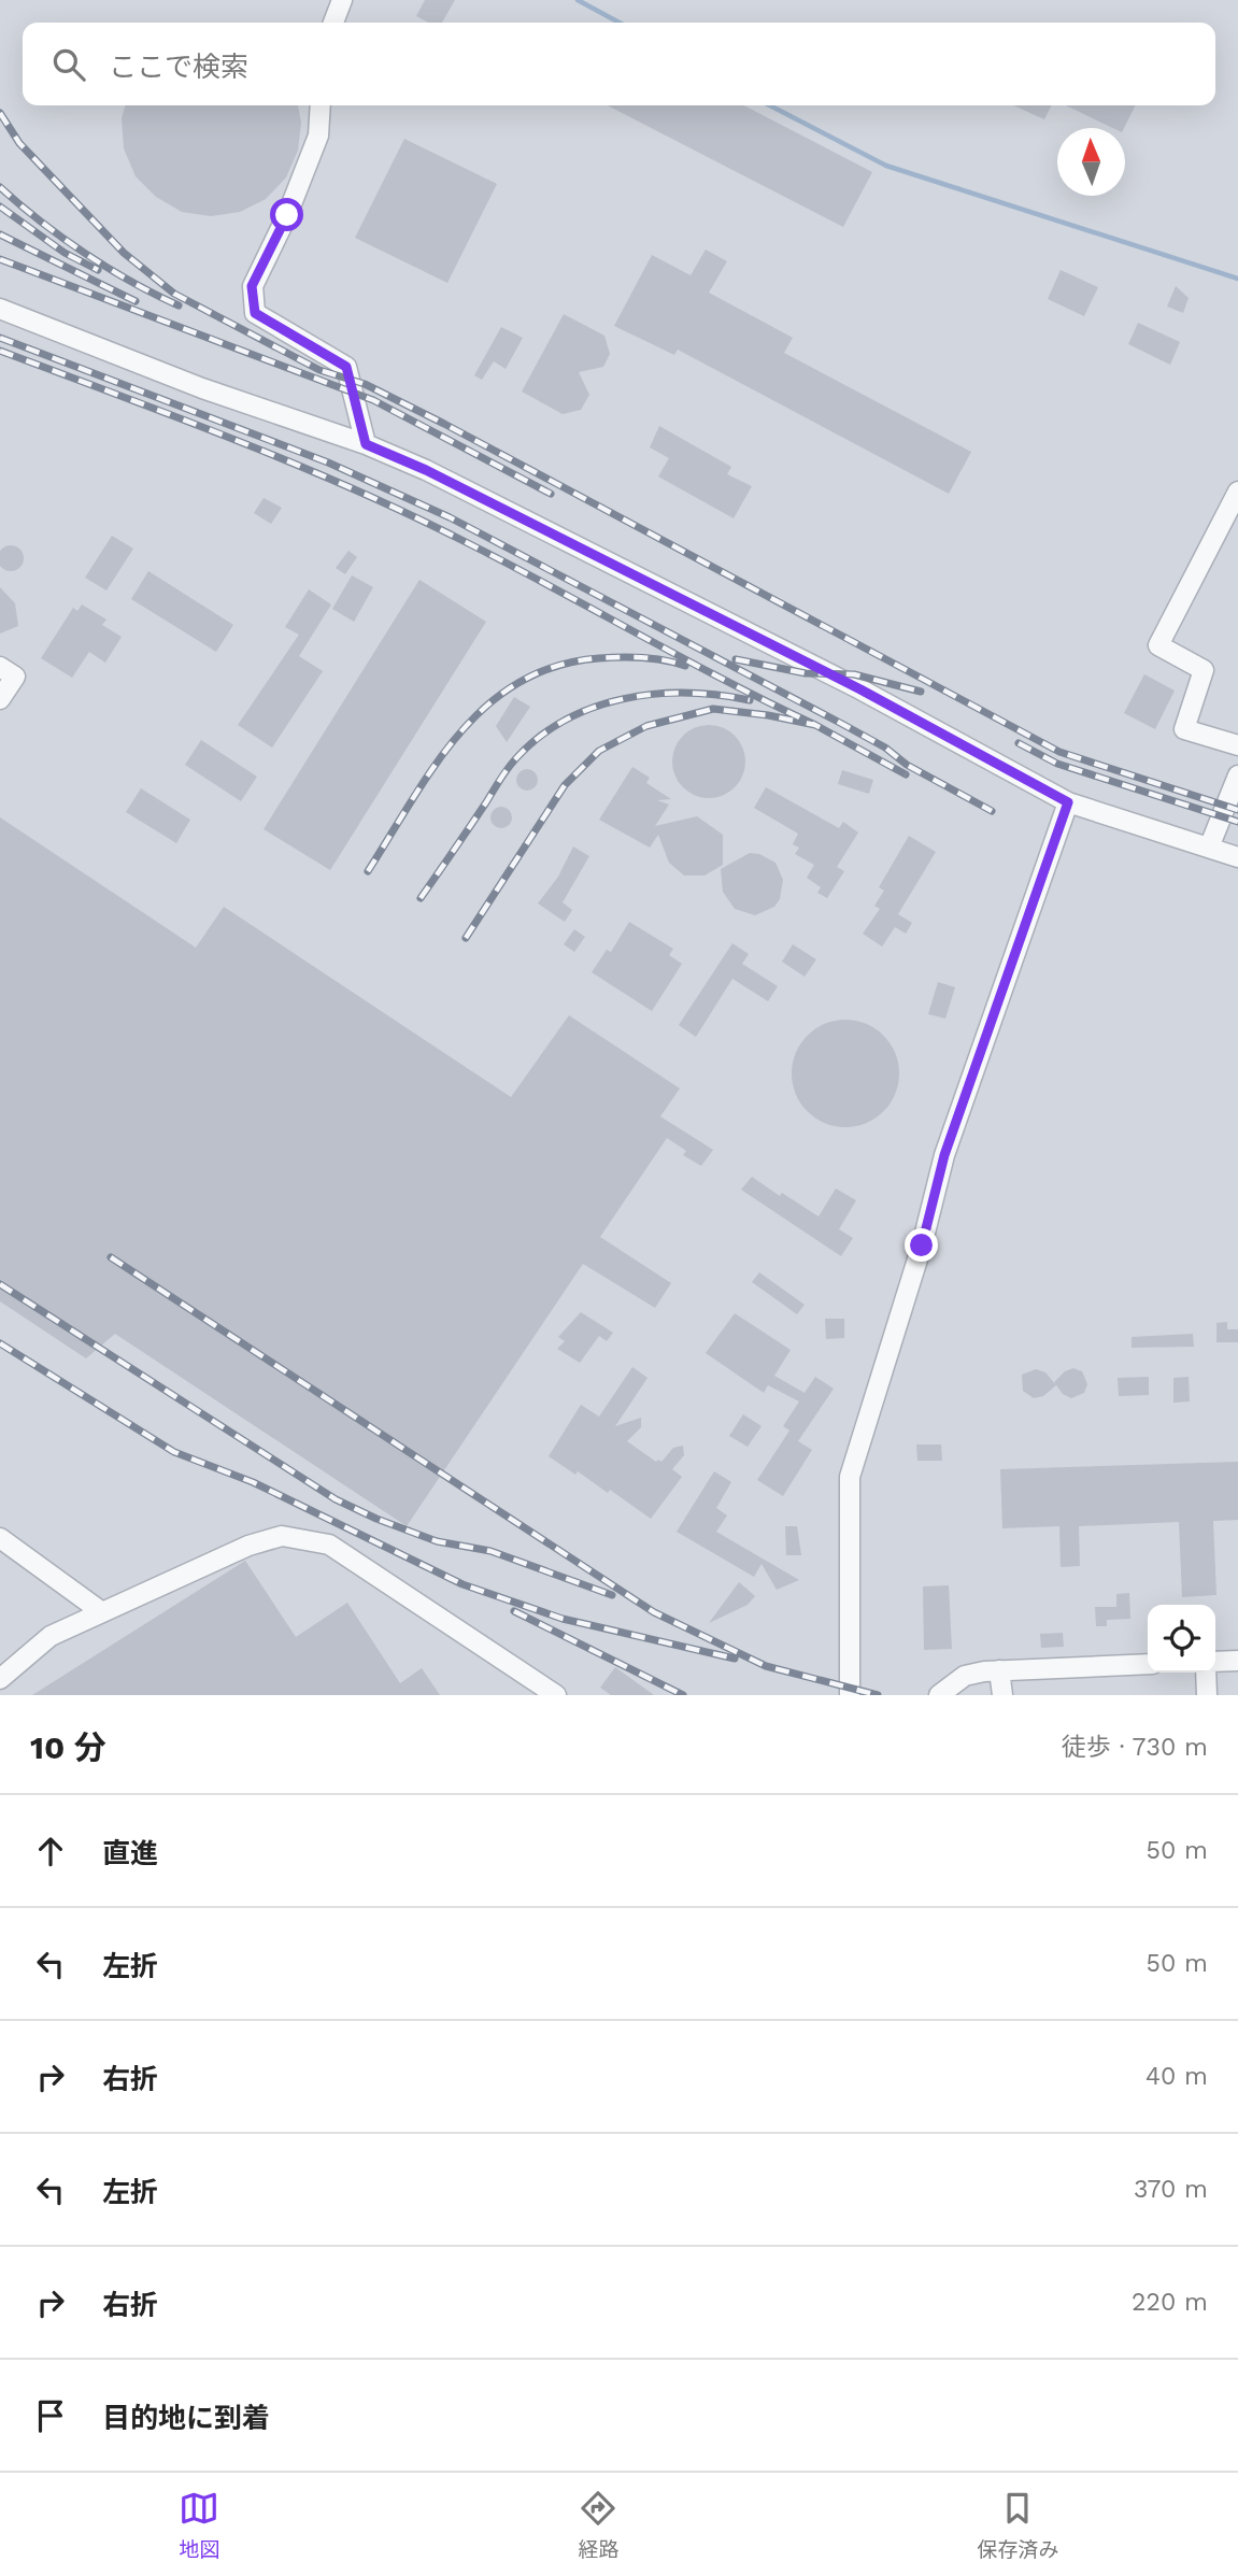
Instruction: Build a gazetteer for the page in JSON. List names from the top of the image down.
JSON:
{
  "north": "top",
  "page": {
    "search": "ここで検索",
    "heading": ["10 分", "徒歩 · 730 m"],
    "list": [
      ["直進", "50 m"],
      ["左折", "50 m"],
      ["右折", "40 m"],
      ["左折", "370 m"],
      ["右折", "220 m"],
      "目的地に到着"
    ],
    "nav": ["地図", "経路", "保存済み"]
  }
}
